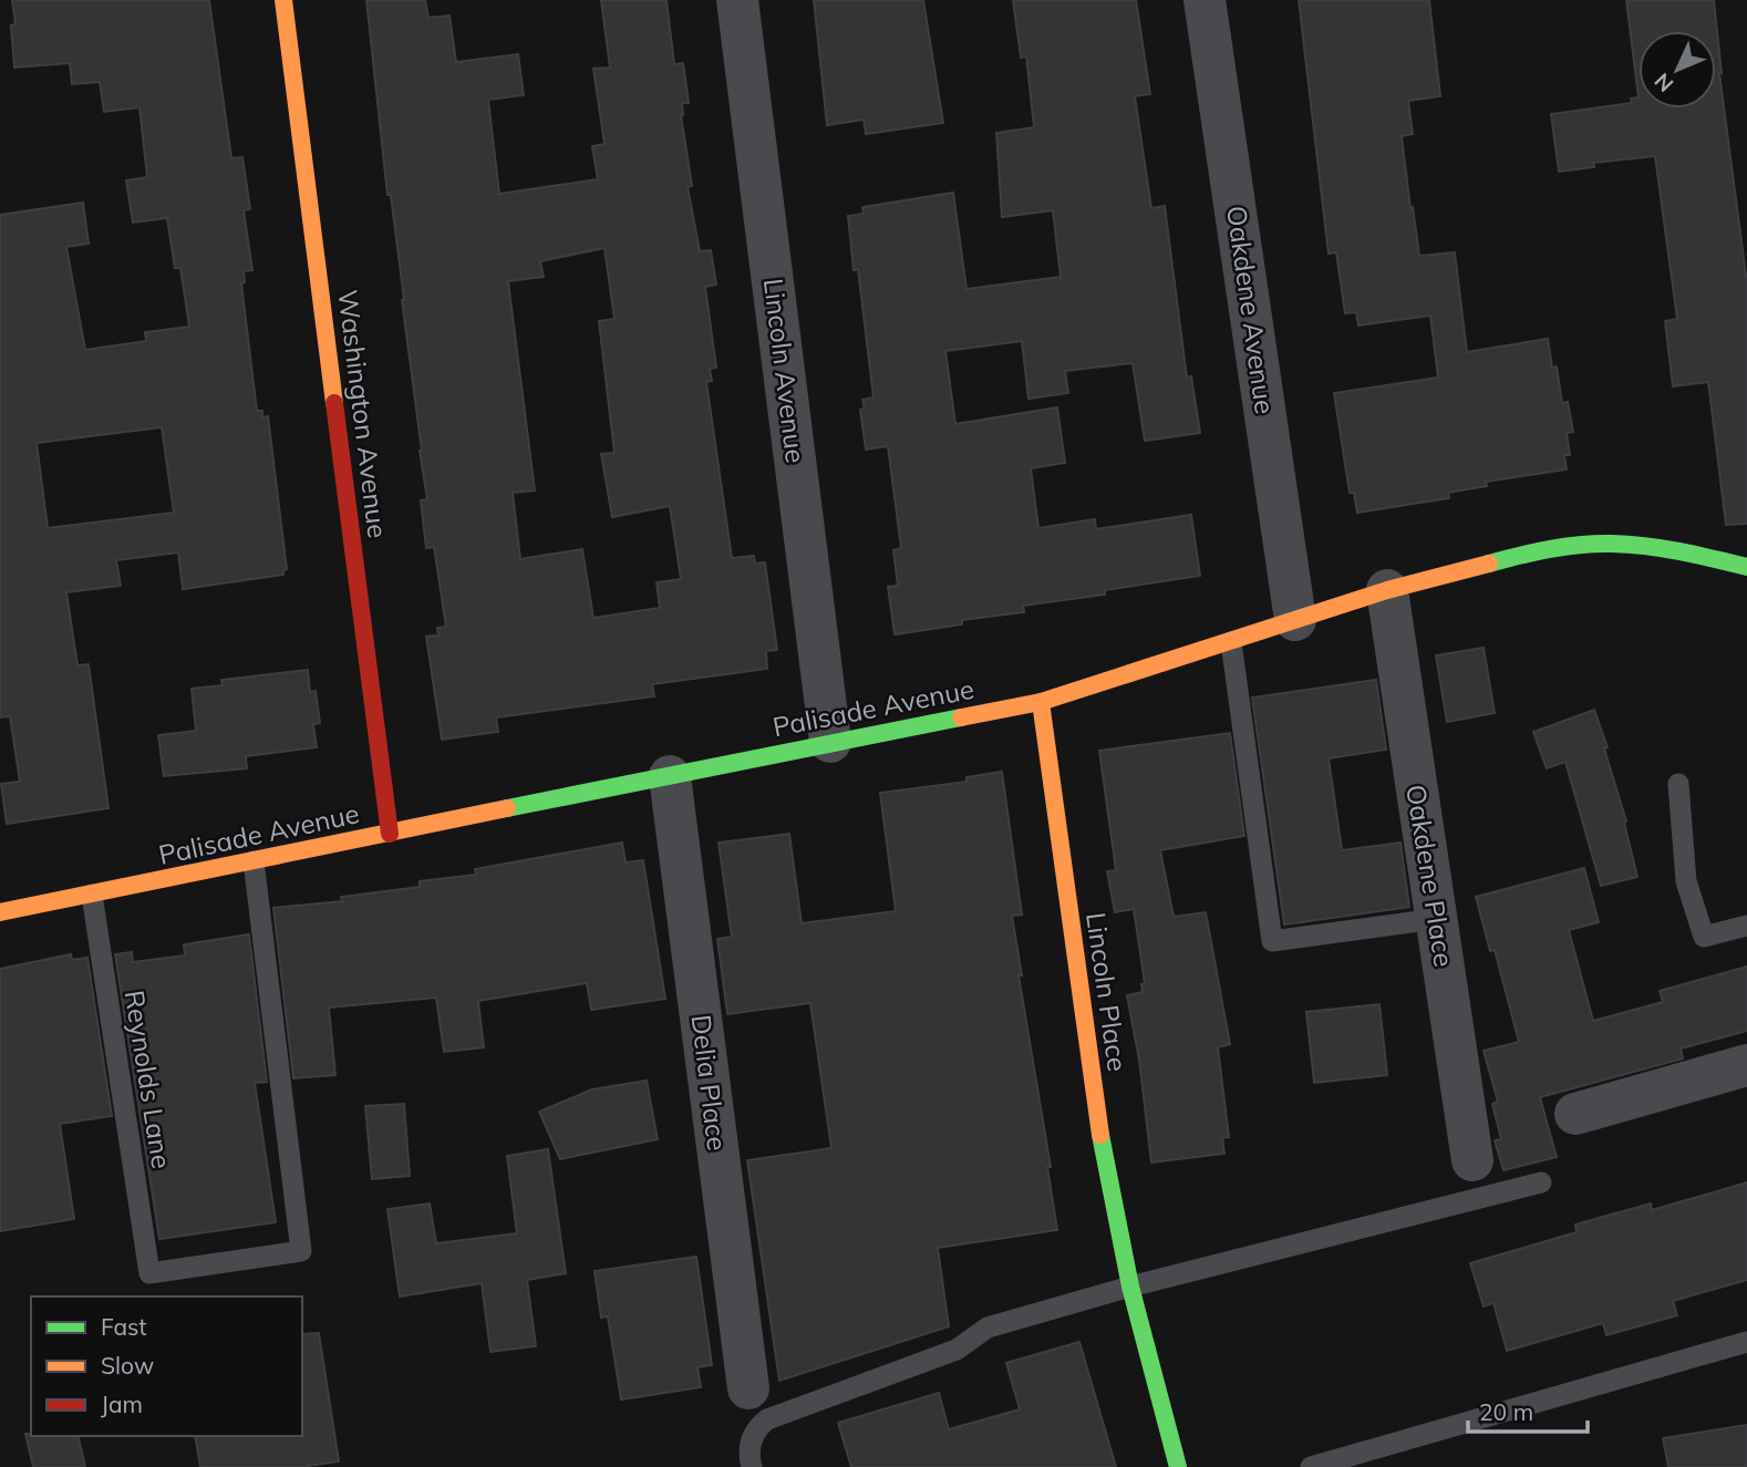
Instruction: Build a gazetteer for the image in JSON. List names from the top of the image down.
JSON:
{
  "streets": {
    "main road": ["Washington Avenue", "Palisade Avenue", "Lincoln Place"],
    "street": [
      "Oakdene Avenue",
      "Lincoln Avenue",
      "Oakdene Place",
      "Delia Place"
    ],
    "lane": ["Reynolds Lane"]
  },
  "crossings": [
    ["Oakdene Avenue", "Palisade Avenue"],
    ["Lincoln Avenue", "Palisade Avenue"],
    ["Washington Avenue", "Palisade Avenue"],
    ["Palisade Avenue", "Oakdene Place"],
    ["Palisade Avenue", "Lincoln Place"],
    ["Palisade Avenue", "Reynolds Lane"],
    ["Palisade Avenue", "Delia Place"]
  ],
  "legend": ["Fast", "Slow", "Jam"],
  "scale_bar": "20 m",
  "north": "bottom left"
}
